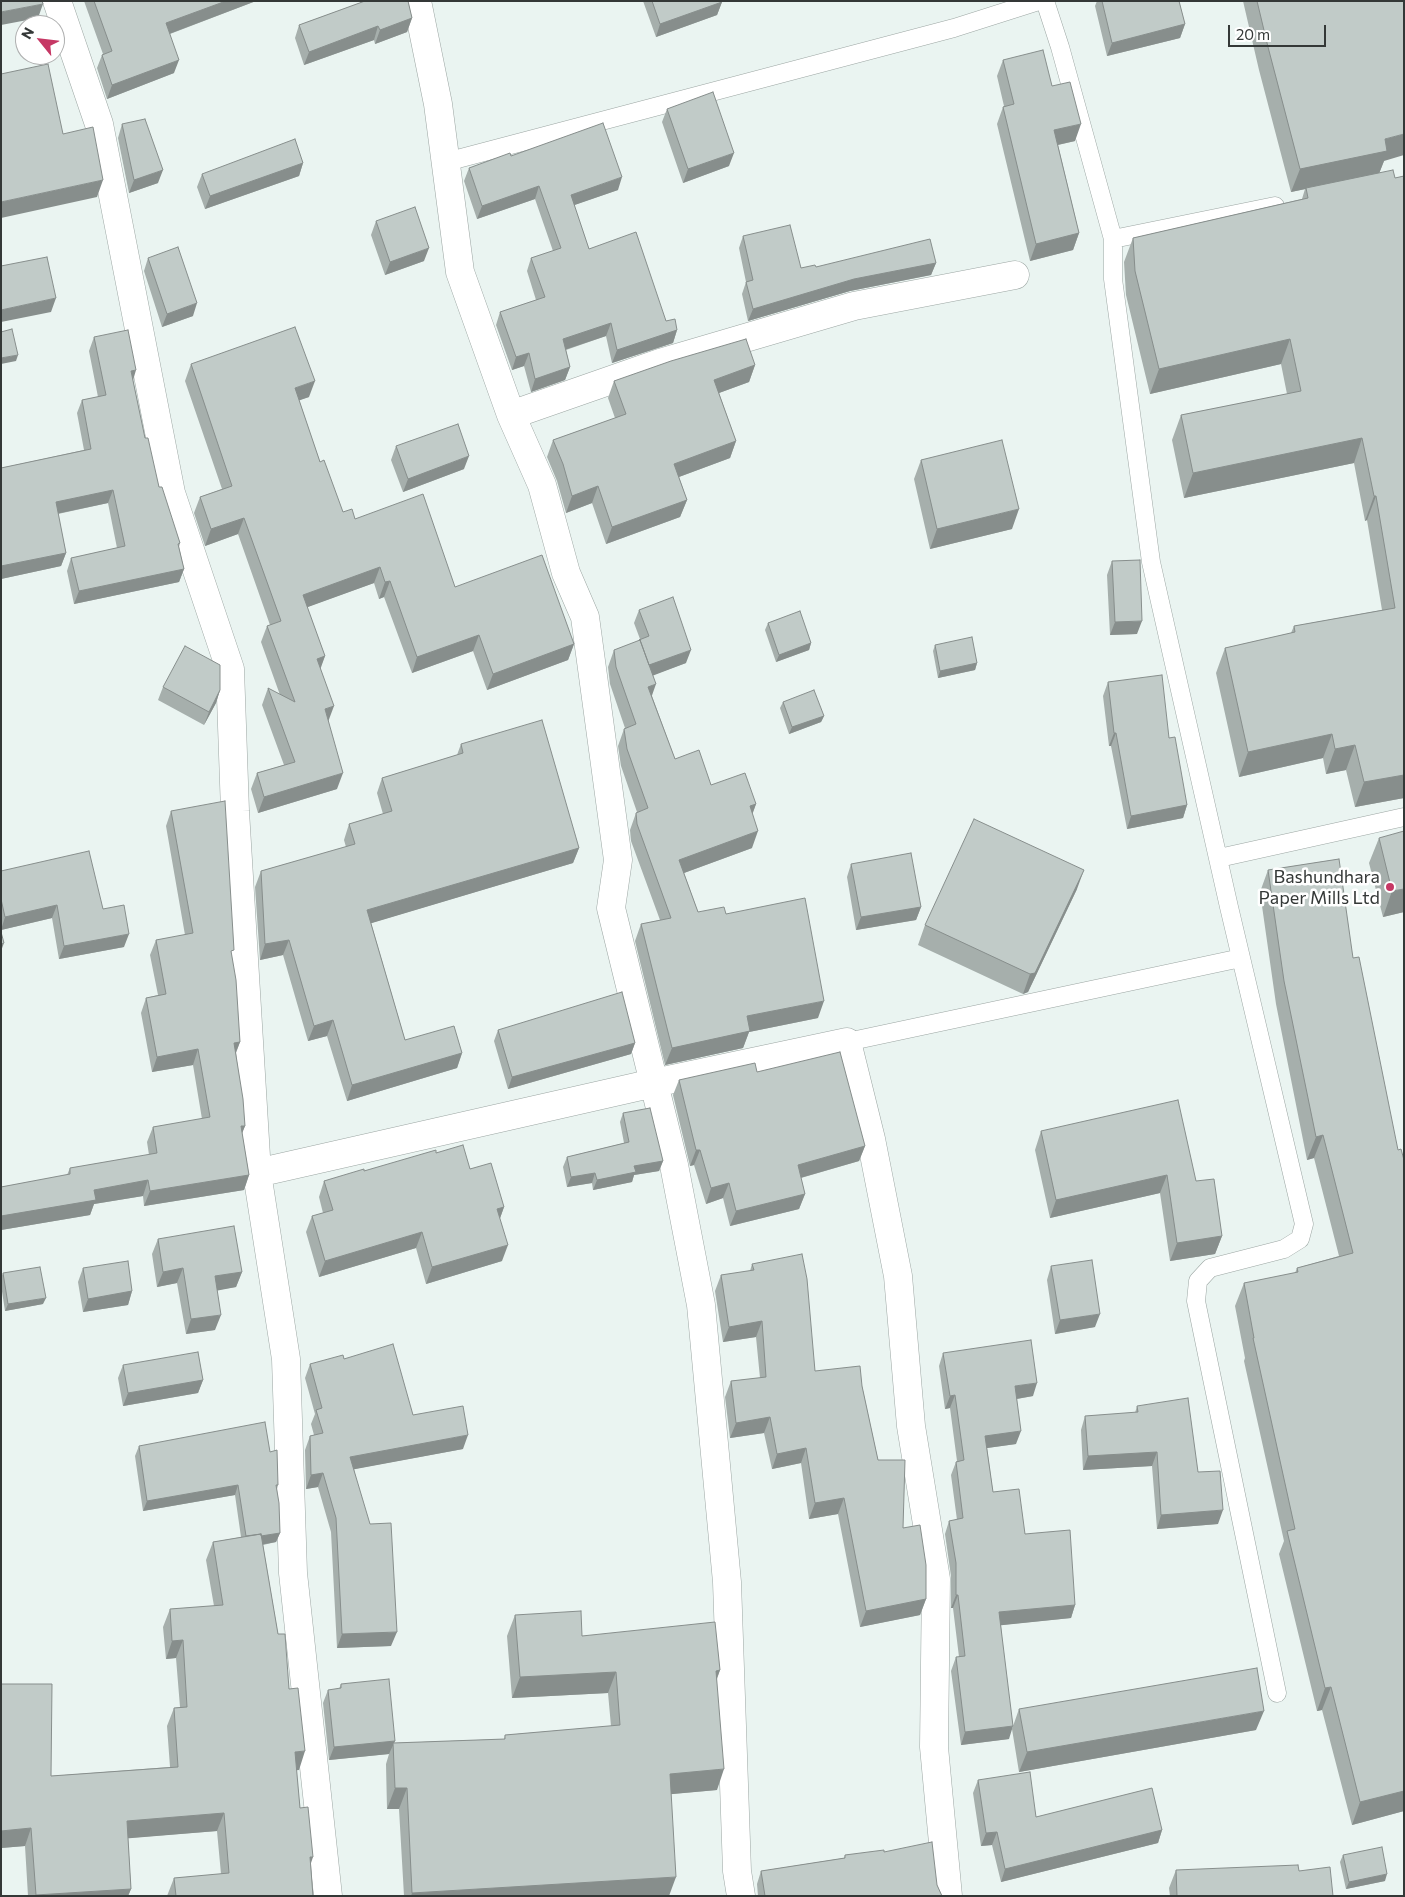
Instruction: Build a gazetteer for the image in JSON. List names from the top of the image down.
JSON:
{
  "places": ["Bashundhara Paper Mills Ltd"],
  "scale_bar": "20 m",
  "north": "top left"
}
